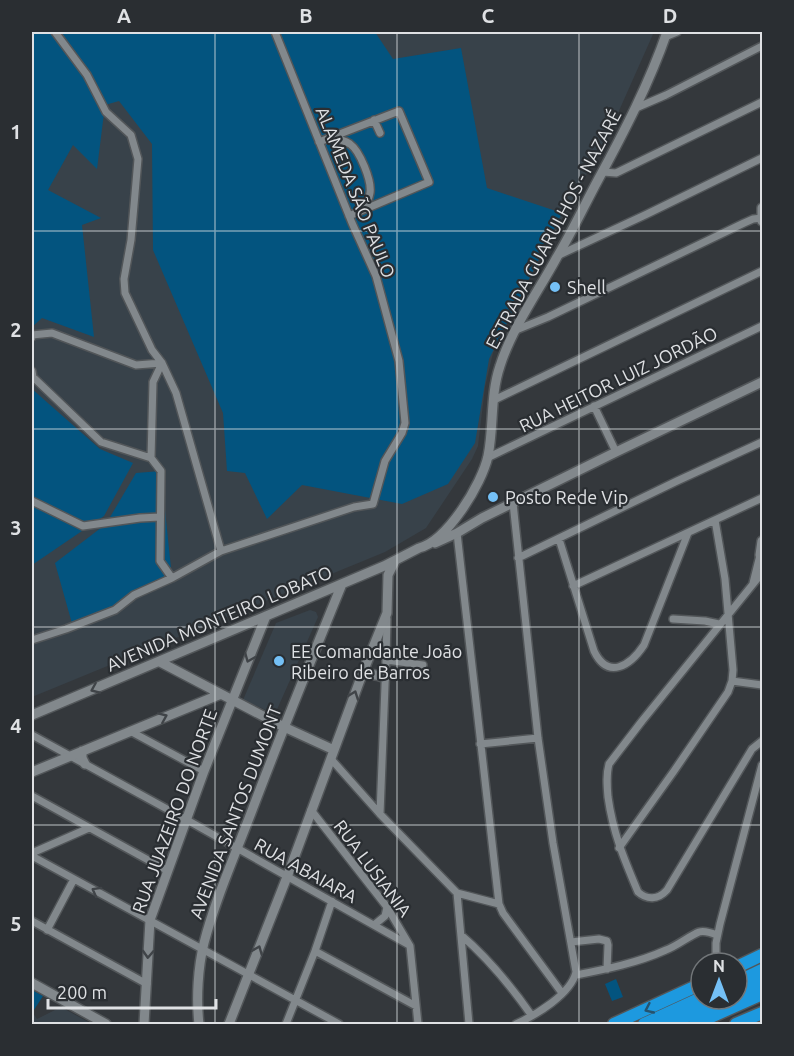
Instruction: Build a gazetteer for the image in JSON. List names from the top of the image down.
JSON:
{
  "streets": {
    "main road": [
      "ESTRADA GUARULHOS - NAZARÉ",
      "AVENIDA MONTEIRO LOBATO",
      "RUA JUAZEIRO DO NORTE",
      "AVENIDA SANTOS DUMONT"
    ],
    "street": [
      "ALAMEDA SÃO PAULO",
      "RUA HEITOR LUIZ JORDÃO",
      "RUA LUSIANIA",
      "RUA ABAIARA"
    ]
  },
  "crossings": [
    ["ESTRADA GUARULHOS - NAZARÉ", "RUA HEITOR LUIZ JORDÃO"],
    ["ESTRADA GUARULHOS - NAZARÉ", "AVENIDA MONTEIRO LOBATO"],
    ["AVENIDA MONTEIRO LOBATO", "RUA JUAZEIRO DO NORTE"],
    ["AVENIDA MONTEIRO LOBATO", "AVENIDA SANTOS DUMONT"],
    ["RUA JUAZEIRO DO NORTE", "RUA ABAIARA"],
    ["AVENIDA SANTOS DUMONT", "RUA ABAIARA"],
    ["RUA LUSIANIA", "RUA ABAIARA"]
  ],
  "one_way": ["RUA JUAZEIRO DO NORTE"],
  "places": ["Shell", "Posto Rede Vip", "EE Comandante João Ribeiro de Barros"],
  "scale_bar": "200 m",
  "north": "top",
  "grid": {
    "columns": [
      "A",
      "B",
      "C",
      "D"
    ],
    "rows": [
      "1",
      "2",
      "3",
      "4",
      "5"
    ]
  }
}
